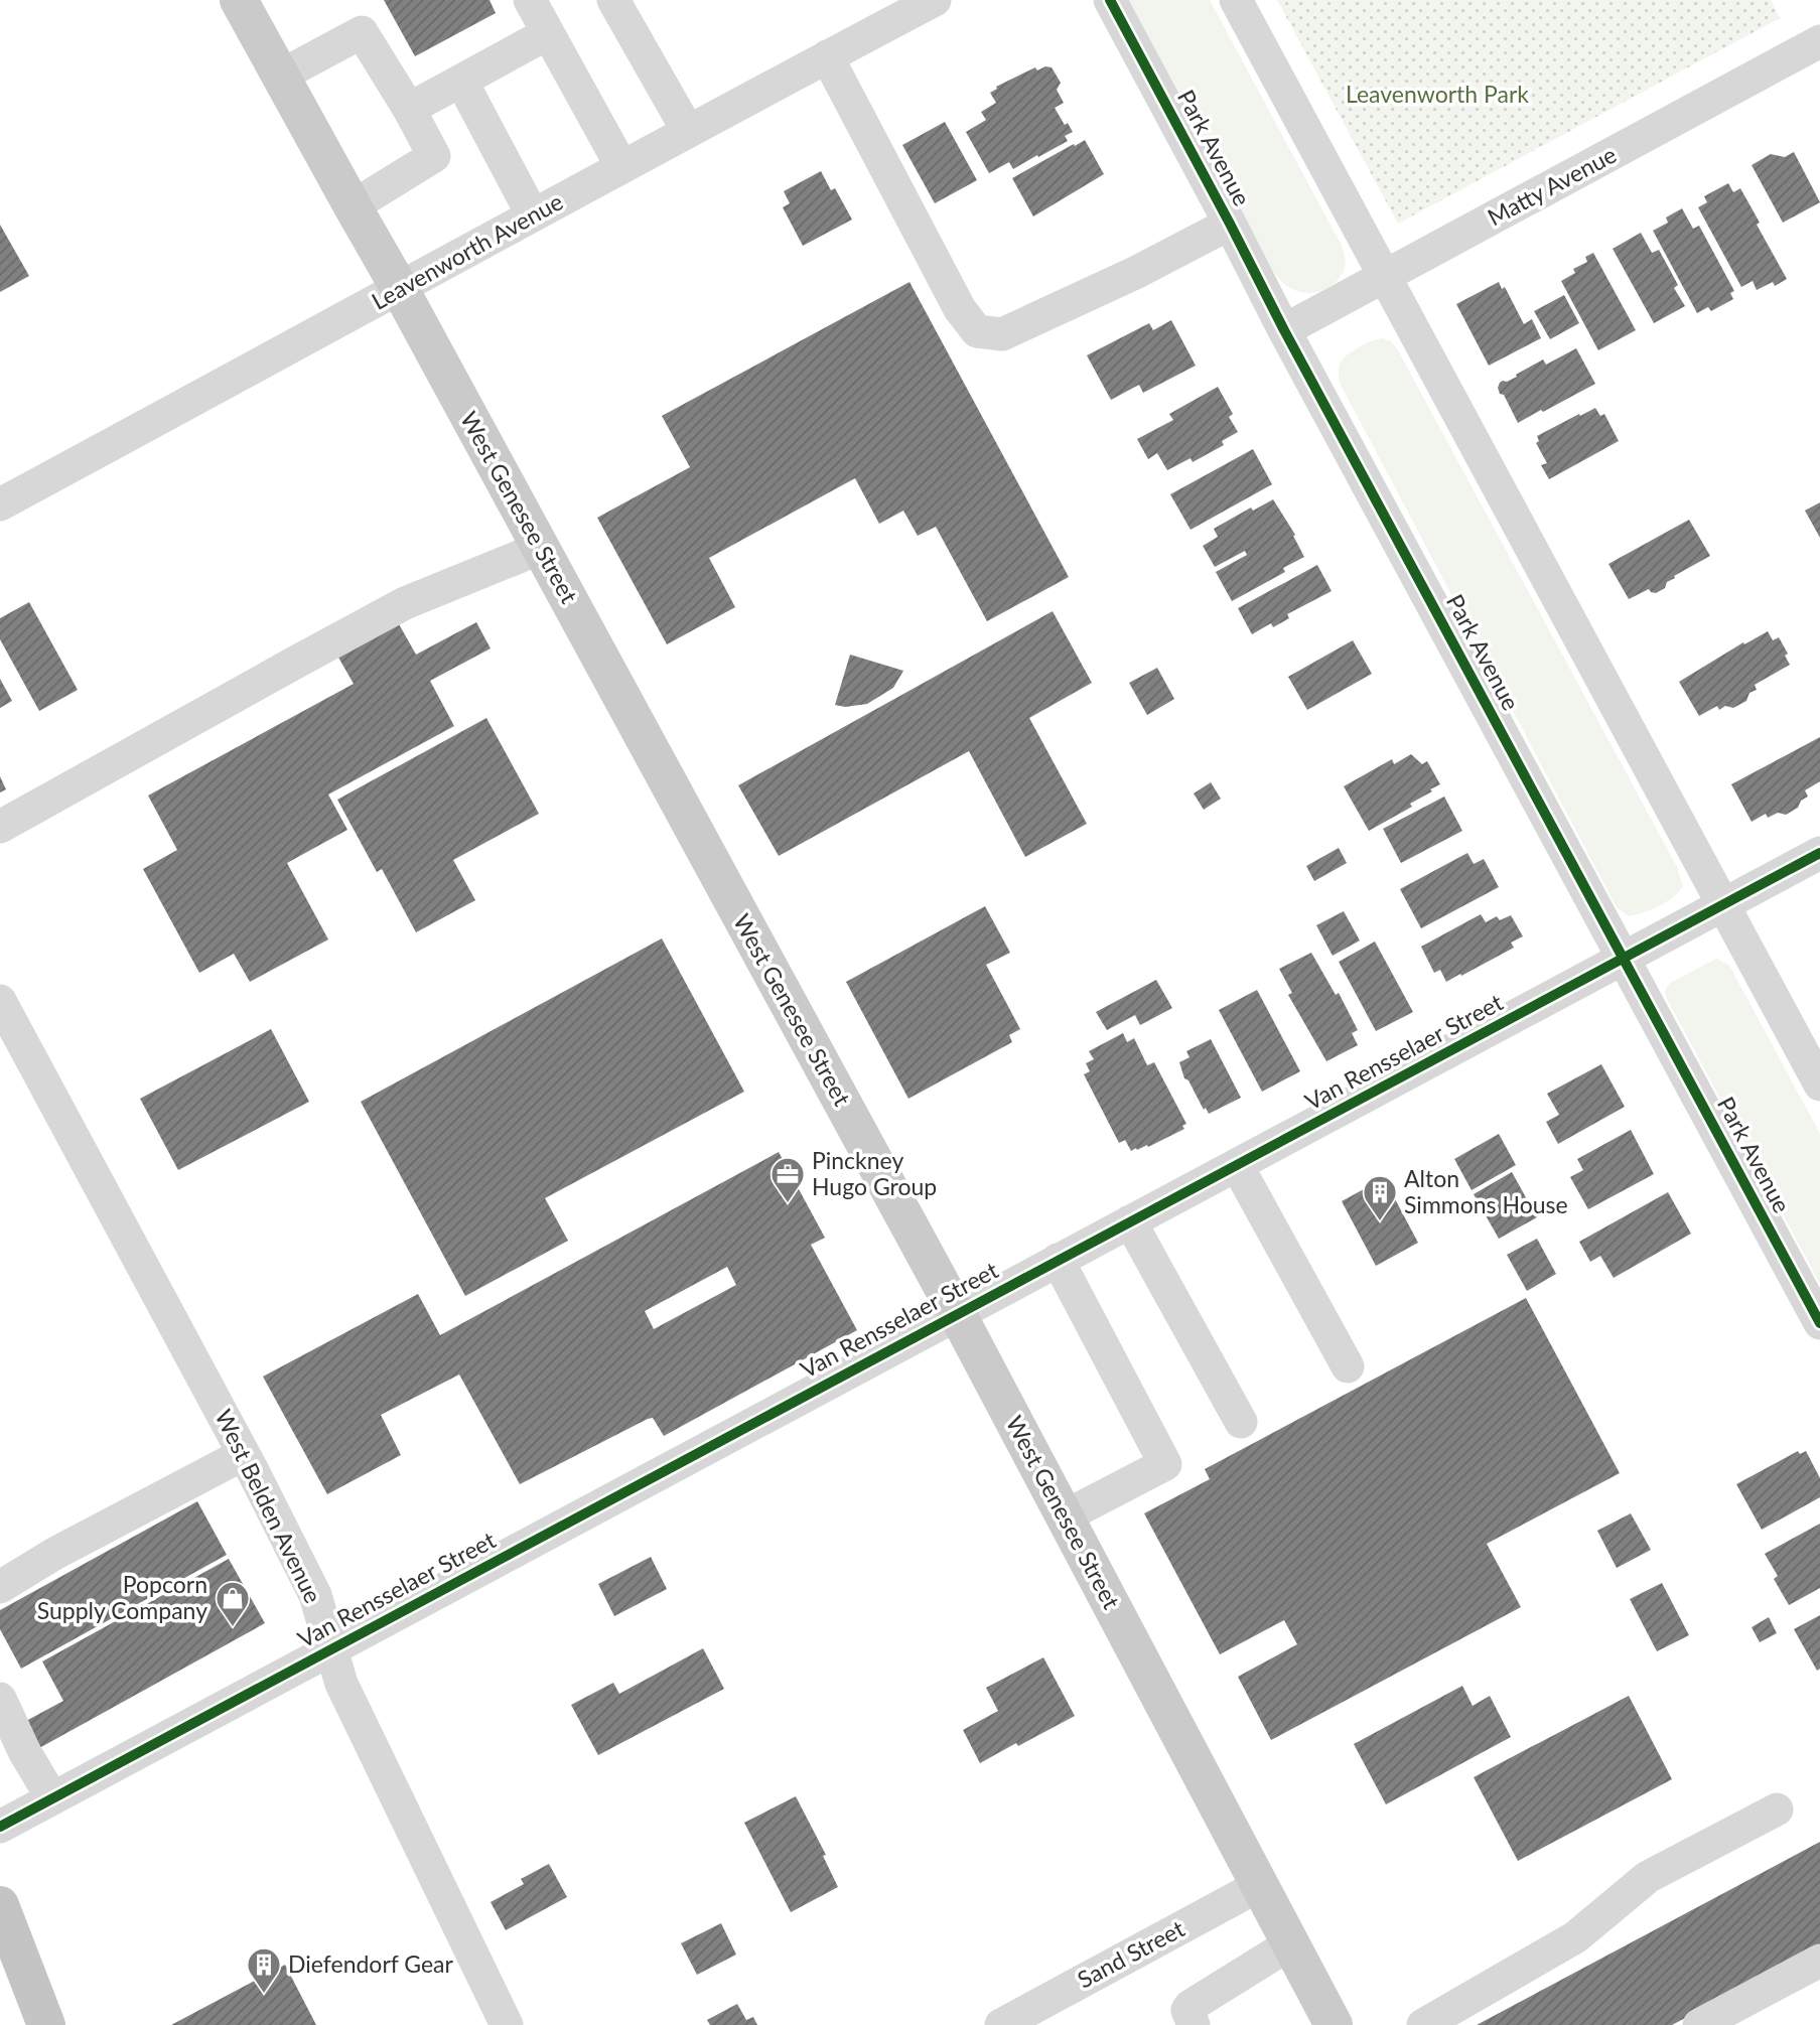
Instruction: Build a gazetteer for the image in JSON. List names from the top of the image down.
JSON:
{
  "streets": {
    "main road": ["West Genesee Street"],
    "street": [
      "Park Avenue",
      "Matty Avenue",
      "Leavenworth Avenue",
      "Van Rensselaer Street",
      "West Belden Avenue",
      "Sand Street"
    ]
  },
  "crossings": [
    ["Park Avenue", "Matty Avenue"],
    ["Park Avenue", "Van Rensselaer Street"],
    ["Leavenworth Avenue", "West Genesee Street"],
    ["West Genesee Street", "Van Rensselaer Street"],
    ["West Genesee Street", "Sand Street"],
    ["Van Rensselaer Street", "West Belden Avenue"]
  ],
  "parks": ["Leavenworth Park"],
  "places": {
    "office": ["Pinckney Hugo Group"],
    "building": ["Alton Simmons House", "Diefendorf Gear"],
    "shop": ["Popcorn Supply Company"]
  }
}
